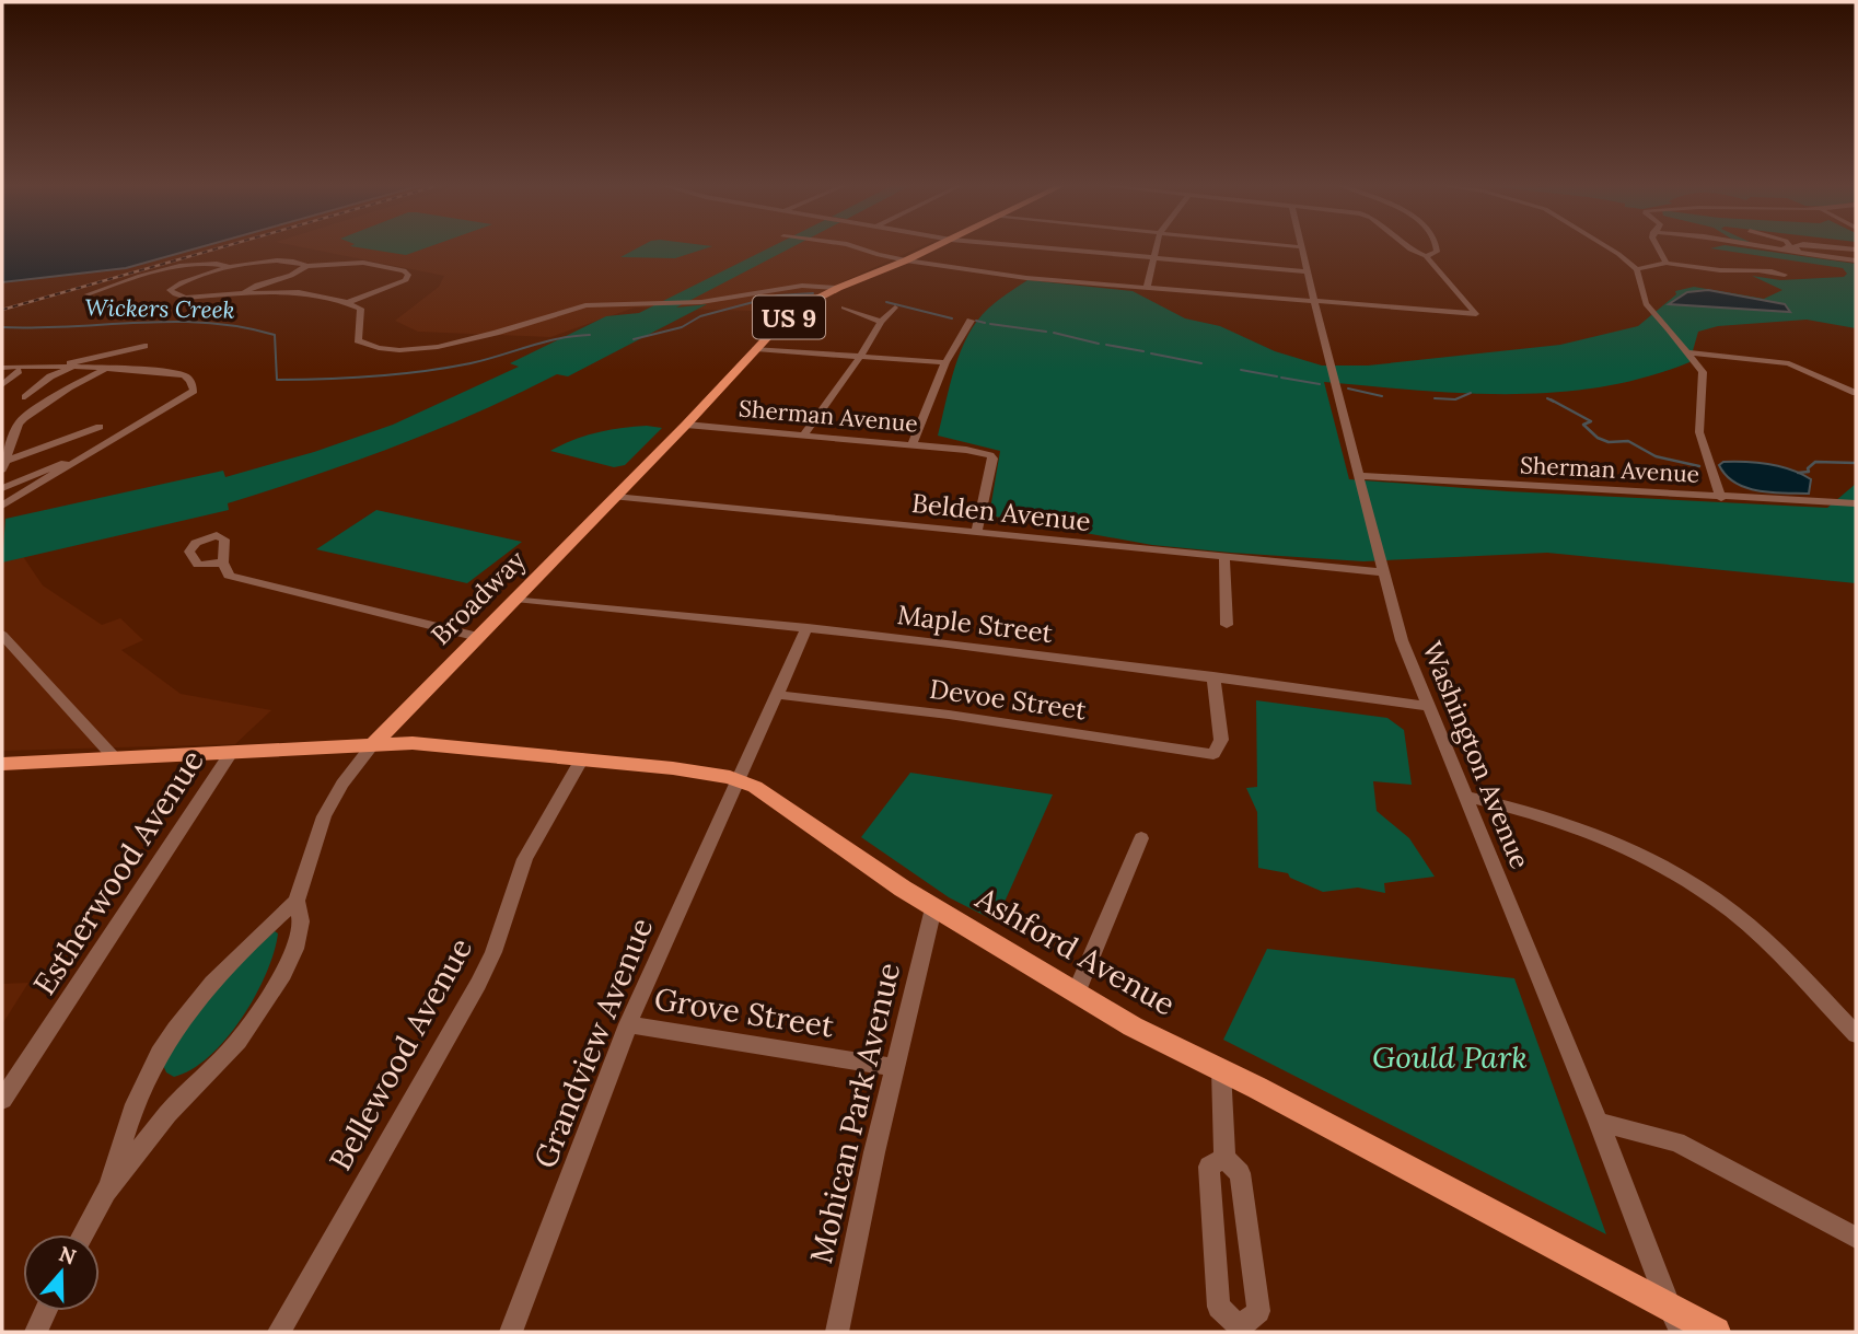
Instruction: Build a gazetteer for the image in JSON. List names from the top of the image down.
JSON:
{
  "streets": {
    "main road": ["US 9", "Broadway", "Ashford Avenue"],
    "street": [
      "Sherman Avenue",
      "Belden Avenue",
      "Maple Street",
      "Devoe Street",
      "Washington Avenue",
      "Estherwood Avenue",
      "Grove Street",
      "Grandview Avenue",
      "Bellewood Avenue",
      "Mohican Park Avenue"
    ]
  },
  "crossings": [
    ["US 9", "Broadway"],
    ["Sherman Avenue", "Broadway"],
    ["Sherman Avenue", "Washington Avenue"],
    ["Belden Avenue", "Broadway"],
    ["Belden Avenue", "Washington Avenue"],
    ["Broadway", "Maple Street"],
    ["Broadway", "Ashford Avenue"],
    ["Maple Street", "Devoe Street"],
    ["Maple Street", "Washington Avenue"],
    ["Maple Street", "Grandview Avenue"],
    ["Devoe Street", "Grandview Avenue"],
    ["Washington Avenue", "Ashford Avenue"],
    ["Ashford Avenue", "Grandview Avenue"],
    ["Ashford Avenue", "Bellewood Avenue"],
    ["Ashford Avenue", "Mohican Park Avenue"],
    ["Grove Street", "Grandview Avenue"],
    ["Grove Street", "Mohican Park Avenue"]
  ],
  "water": ["Wickers Creek"],
  "parks": ["Gould Park"],
  "north": "top"
}
